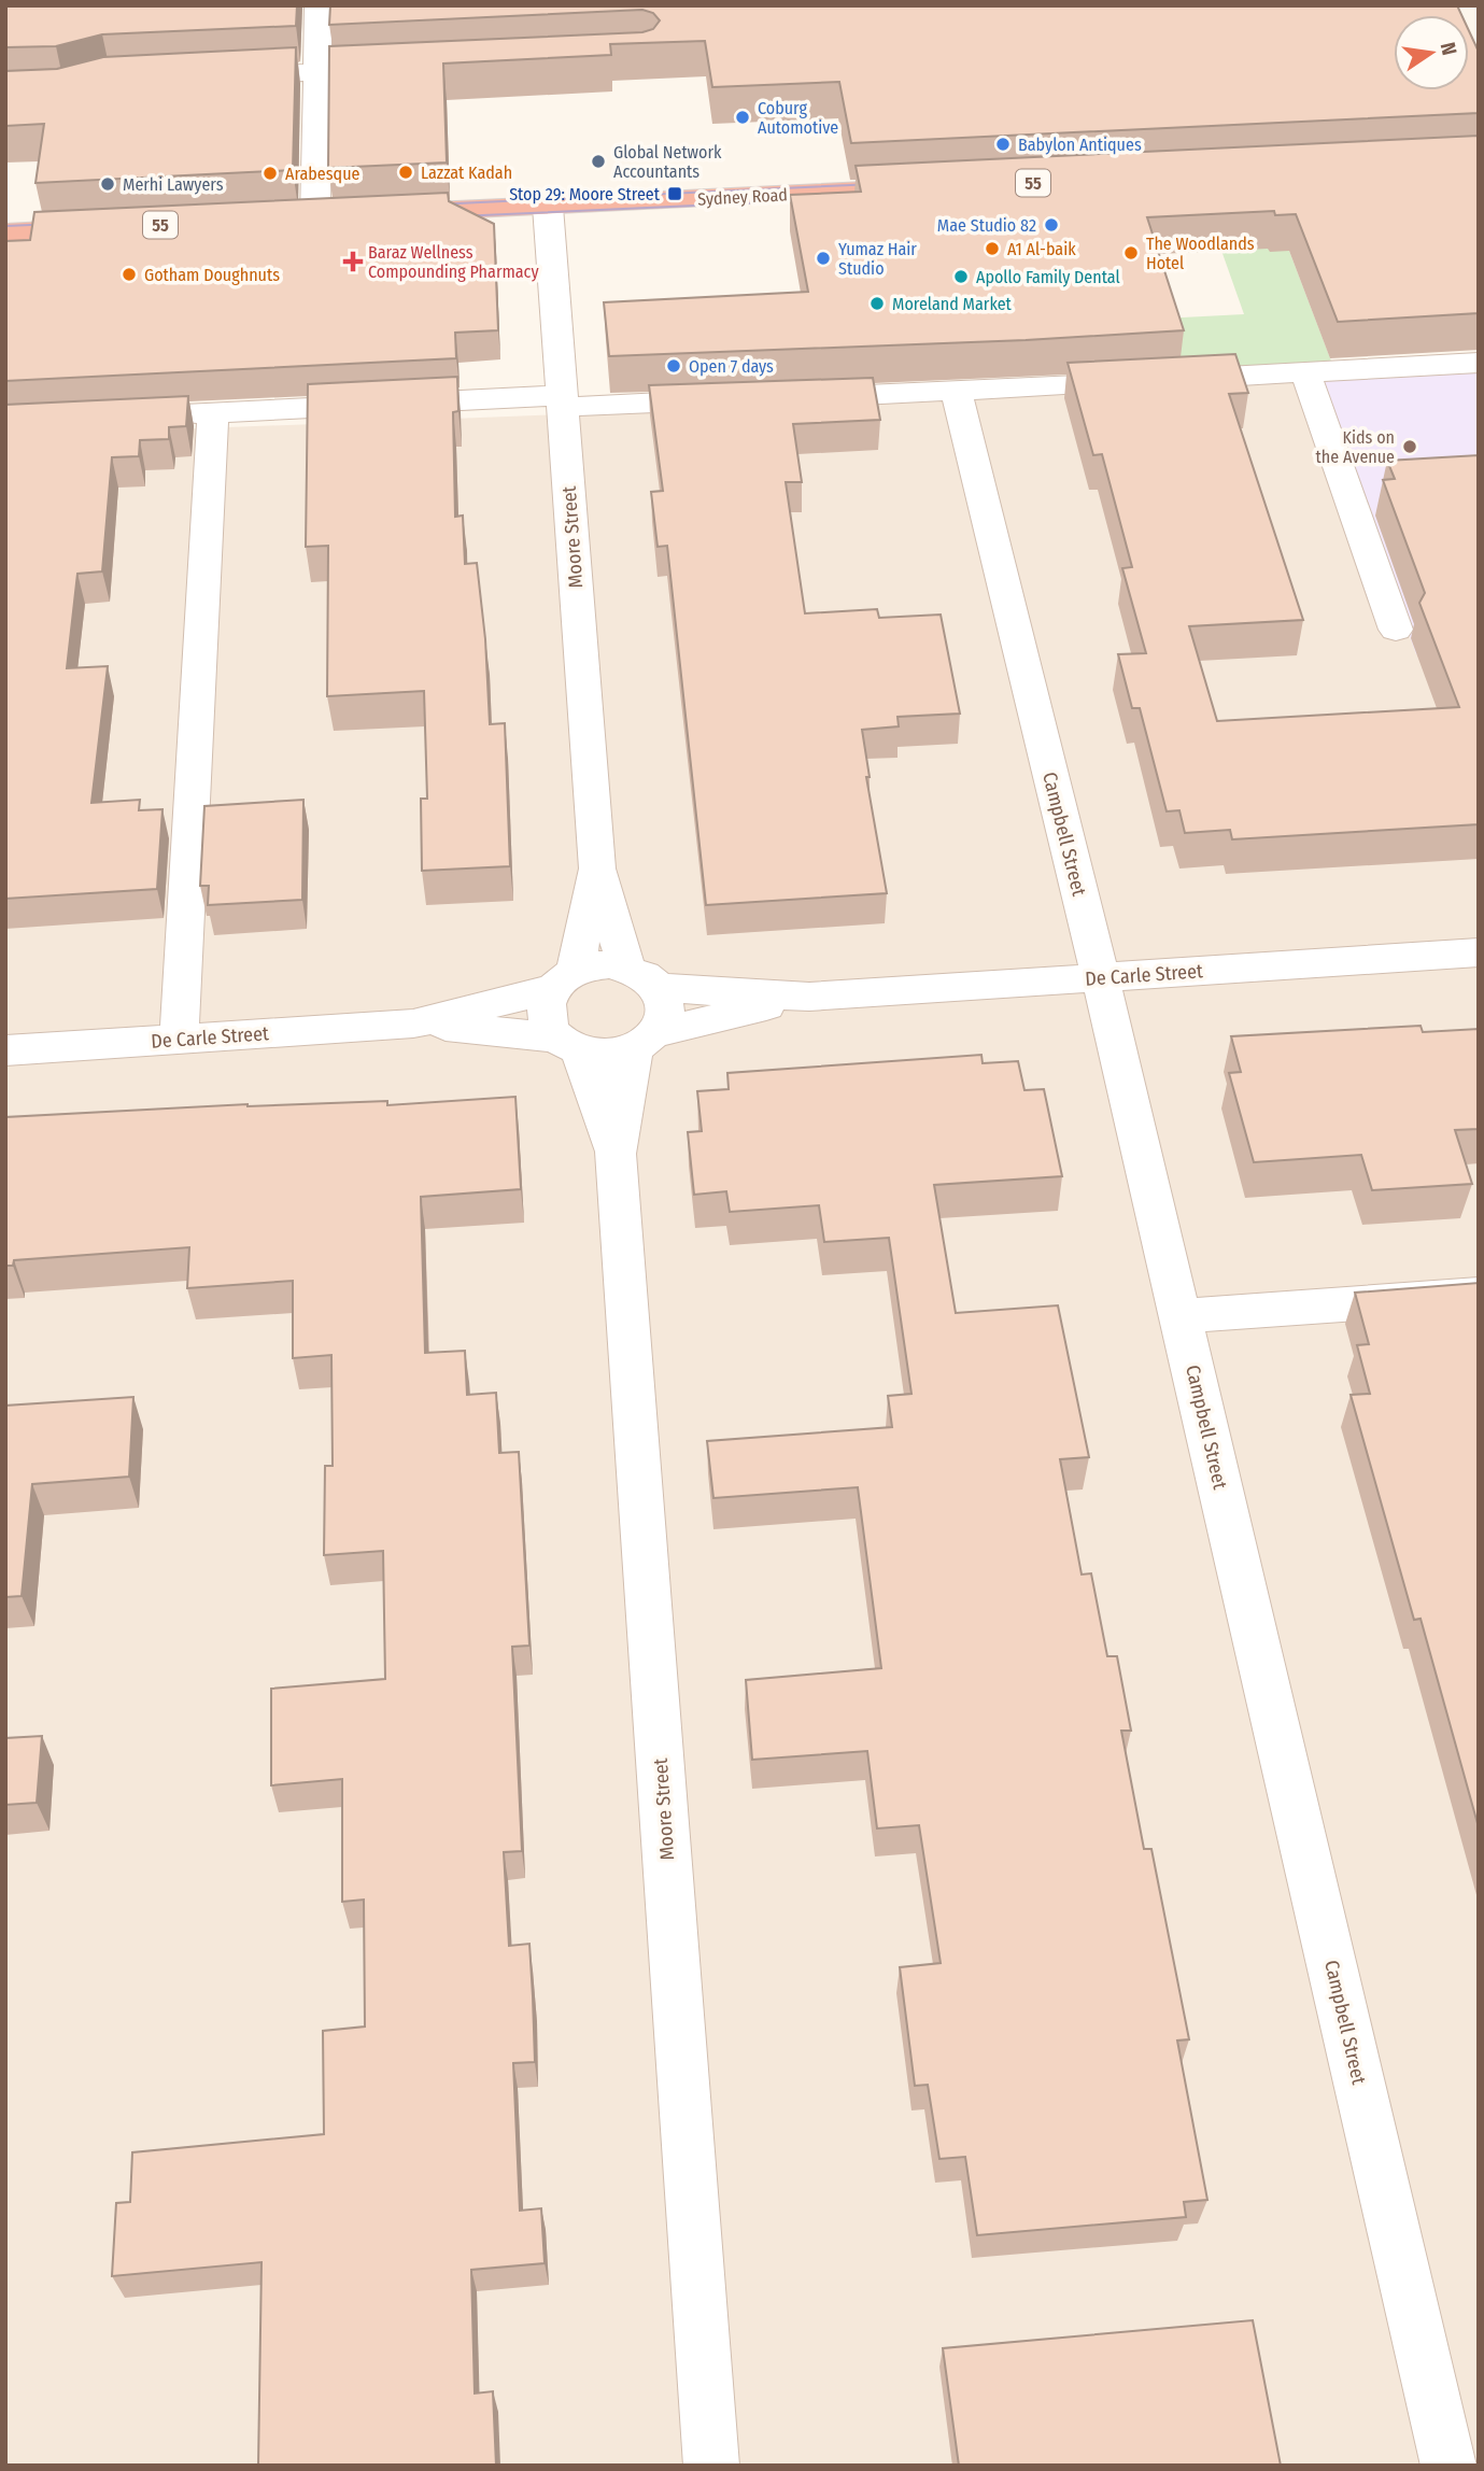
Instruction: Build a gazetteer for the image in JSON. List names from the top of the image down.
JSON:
{
  "streets": {
    "highway": ["Sydney Road"],
    "street": ["Moore Street", "Campbell Street", "De Carle Street"]
  },
  "crossings": [
    ["Sydney Road", "Moore Street"],
    ["Moore Street", "De Carle Street"],
    ["Campbell Street", "De Carle Street"]
  ],
  "places": {
    "other": [
      "Coburg Automotive",
      "Babylon Antiques",
      "Global Network Accountants",
      "Lazzat Kadah",
      "Arabesque",
      "Merhi Lawyers",
      "Mae Studio 82",
      "A1 Al-baik",
      "The Woodlands Hotel",
      "Yumaz Hair Studio",
      "Gotham Doughnuts",
      "Apollo Family Dental",
      "Moreland Market",
      "Open 7 days",
      "Kids on the Avenue"
    ],
    "transit": ["Stop 29: Moore Street"],
    "health": ["Baraz Wellness Compounding Pharmacy"]
  },
  "north": "right"
}
